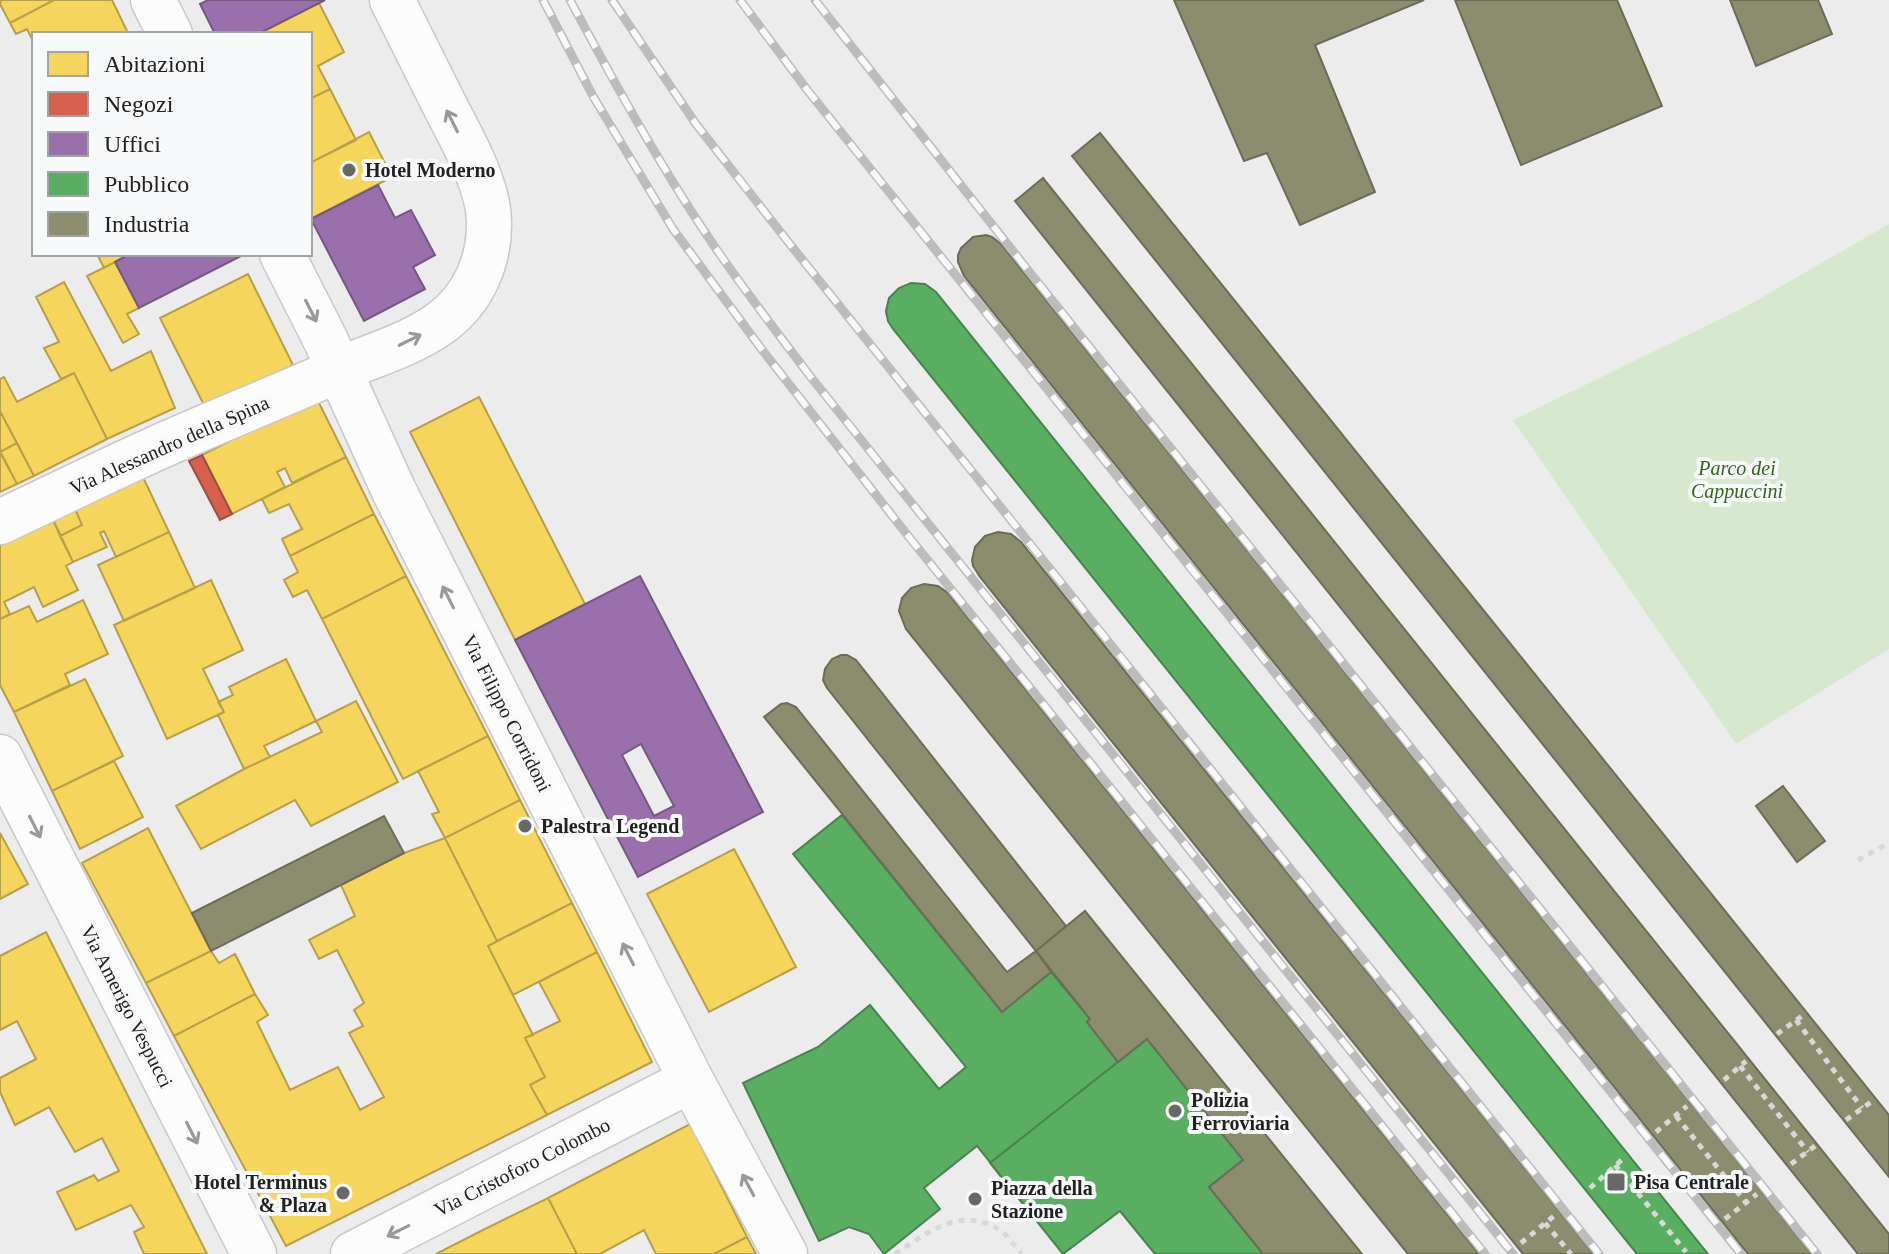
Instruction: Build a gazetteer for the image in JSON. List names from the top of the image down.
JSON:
{
  "streets": {
    "street": [
      "Via Alessandro della Spina",
      "Via Filippo Corridoni",
      "Via Amerigo Vespucci",
      "Via Cristoforo Colombo"
    ]
  },
  "crossings": [
    ["Via Alessandro della Spina", "Via Filippo Corridoni"],
    ["Via Filippo Corridoni", "Via Cristoforo Colombo"]
  ],
  "one_way": ["Via Amerigo Vespucci", "Via Cristoforo Colombo"],
  "parks": ["Parco dei Cappuccini"],
  "places": {
    "other": [
      "Hotel Moderno",
      "Palestra Legend",
      "Polizia Ferroviaria",
      "Hotel Terminus & Plaza",
      "Piazza della Stazione"
    ],
    "transit": ["Pisa Centrale"]
  },
  "legend": [
    "Abitazioni",
    "Negozi",
    "Uffici",
    "Pubblico",
    "Industria"
  ]
}
